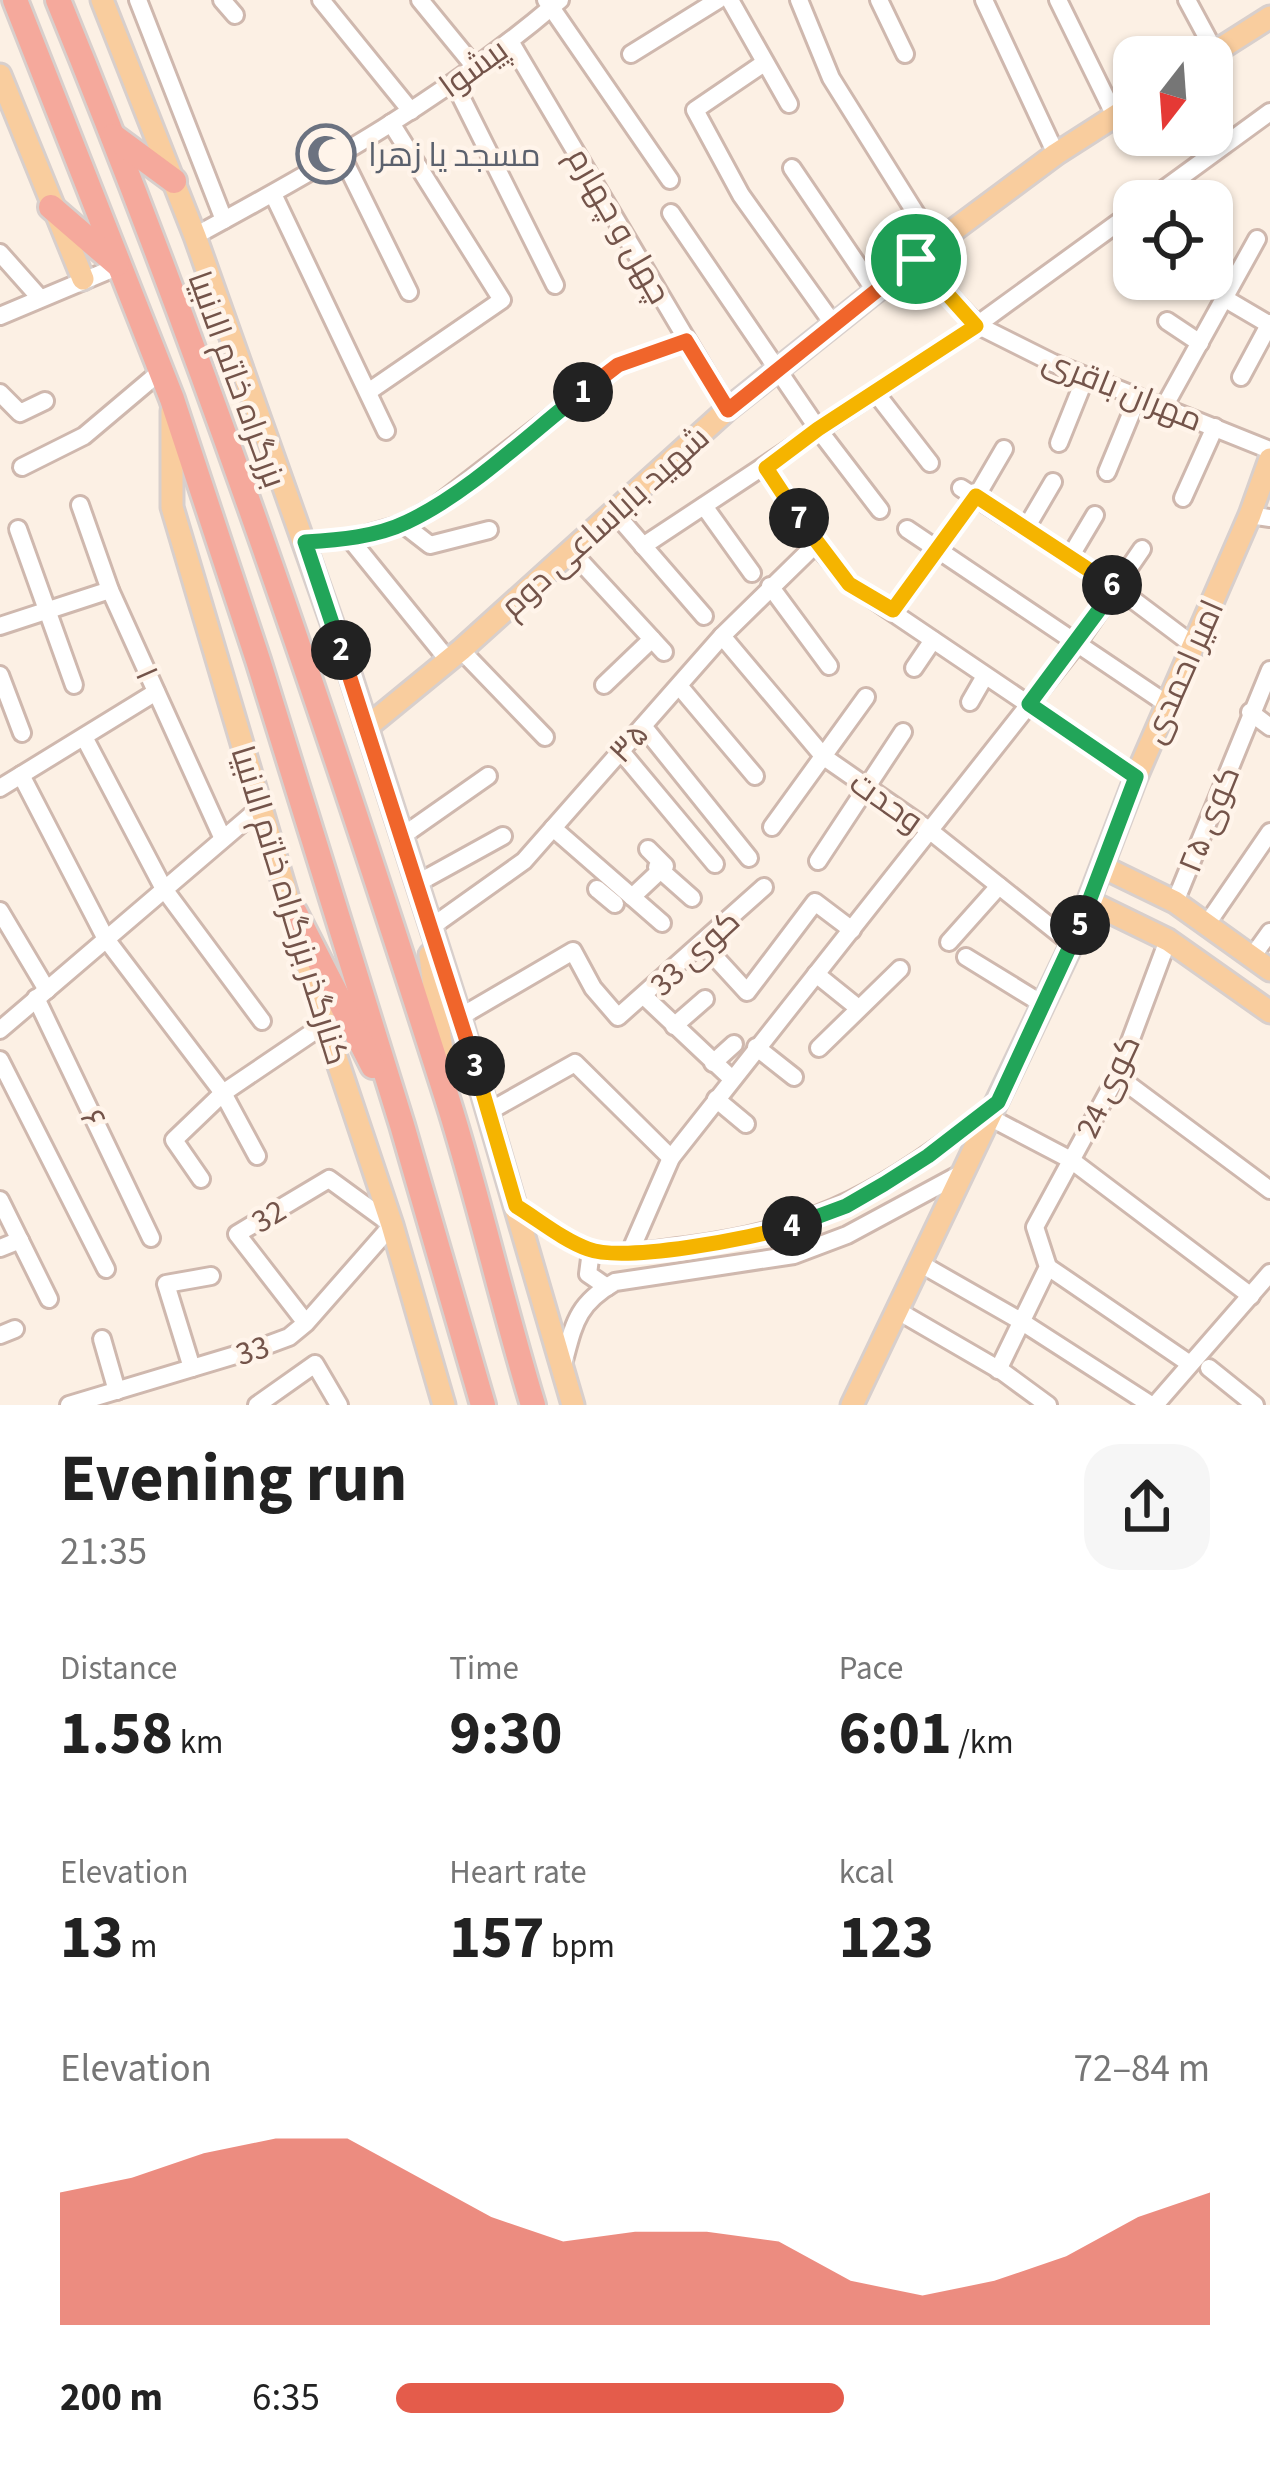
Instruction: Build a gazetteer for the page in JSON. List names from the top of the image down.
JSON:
{
  "streets": {
    "highway": ["بزرگراه خاتم الانبیا"],
    "main road": ["شهید باباساعی دوم", "امیر احمدی", "کنارگذر بزرگراه خاتم الانبیا"],
    "street": [
      "پیشوا",
      "چهل و چهارم",
      "مهران باقری",
      "۱",
      "۳۵",
      "وحدت",
      "کوی ۲۵",
      "کوی 33",
      "کوی 24",
      "۶",
      "32",
      "33"
    ]
  },
  "crossings": [
    ["پیشوا", "چهل و چهارم"],
    ["چهل و چهارم", "شهید باباساعی دوم"],
    ["بزرگراه خاتم الانبیا", "کنارگذر بزرگراه خاتم الانبیا"],
    ["مهران باقری", "امیر احمدی"],
    ["امیر احمدی", "وحدت"],
    ["۳۵", "وحدت"],
    ["کنارگذر بزرگراه خاتم الانبیا", "32"],
    ["کنارگذر بزرگراه خاتم الانبیا", "33"],
    ["32", "33"]
  ],
  "places": {
    "mosque": ["مسجد یا زهرا"]
  },
  "north": "bottom",
  "page": {
    "pins": [
      "1",
      "7",
      "6",
      "2",
      "5",
      "3",
      "4"
    ],
    "heading": ["Evening run", "21:35"],
    "stats": [
      ["Distance", "1.58 km"],
      ["Time", "9:30"],
      ["Pace", "6:01 /km"],
      ["Elevation", "13 m"],
      ["Heart rate", "157 bpm"],
      ["kcal", "123"]
    ],
    "chart": ["Elevation", "72–84 m"],
    "list": [
      {
        "name": "200 m",
        "note": "6:35"
      }
    ]
  }
}
